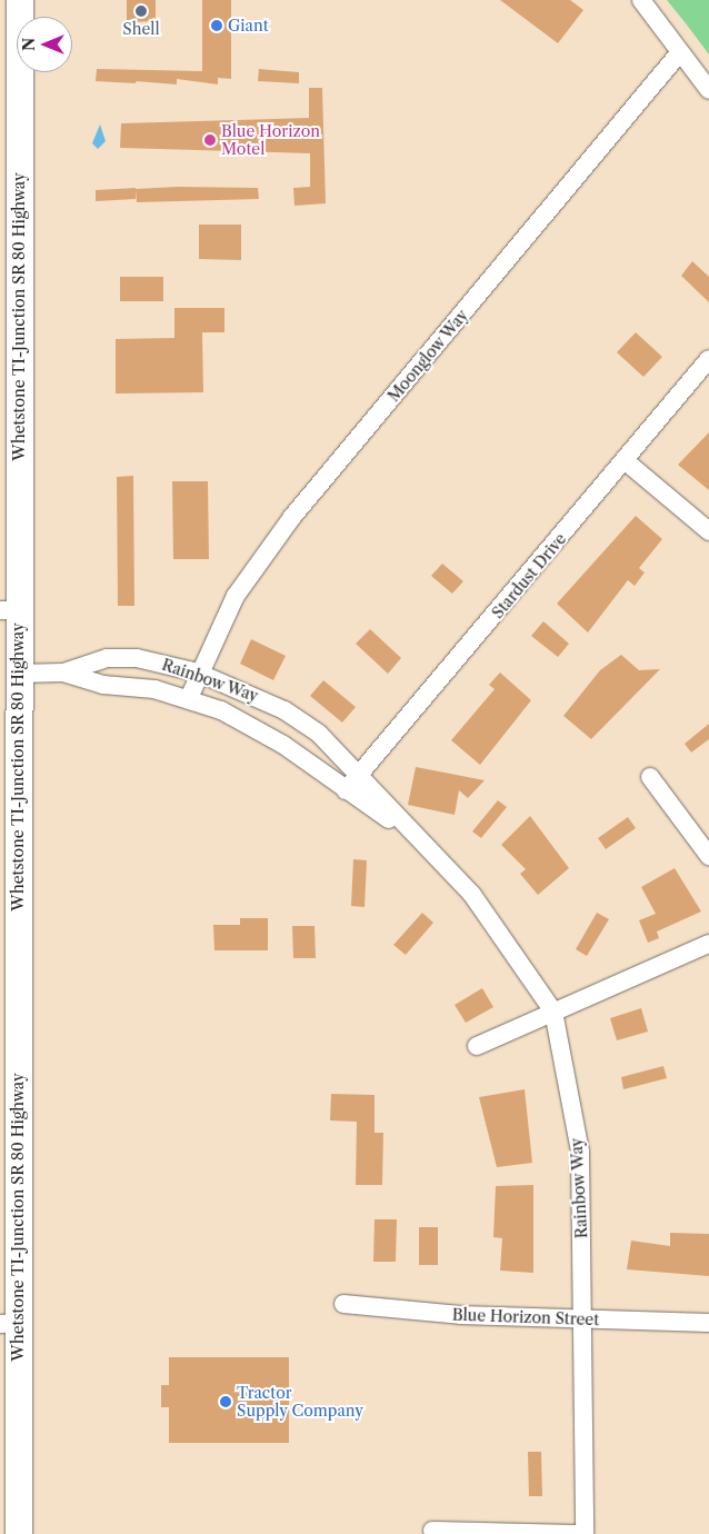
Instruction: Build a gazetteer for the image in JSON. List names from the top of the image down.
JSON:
{
  "streets": {
    "highway": ["Whetstone TI-Junction SR 80 Highway"],
    "street": [
      "Moonglow Way",
      "Stardust Drive",
      "Rainbow Way",
      "Blue Horizon Street"
    ]
  },
  "crossings": [
    ["Whetstone TI-Junction SR 80 Highway", "Rainbow Way"],
    ["Moonglow Way", "Rainbow Way"],
    ["Stardust Drive", "Rainbow Way"],
    ["Rainbow Way", "Blue Horizon Street"]
  ],
  "places": [
    "Shell",
    "Giant",
    "Blue Horizon Motel",
    "Tractor Supply Company"
  ],
  "north": "left"
}
